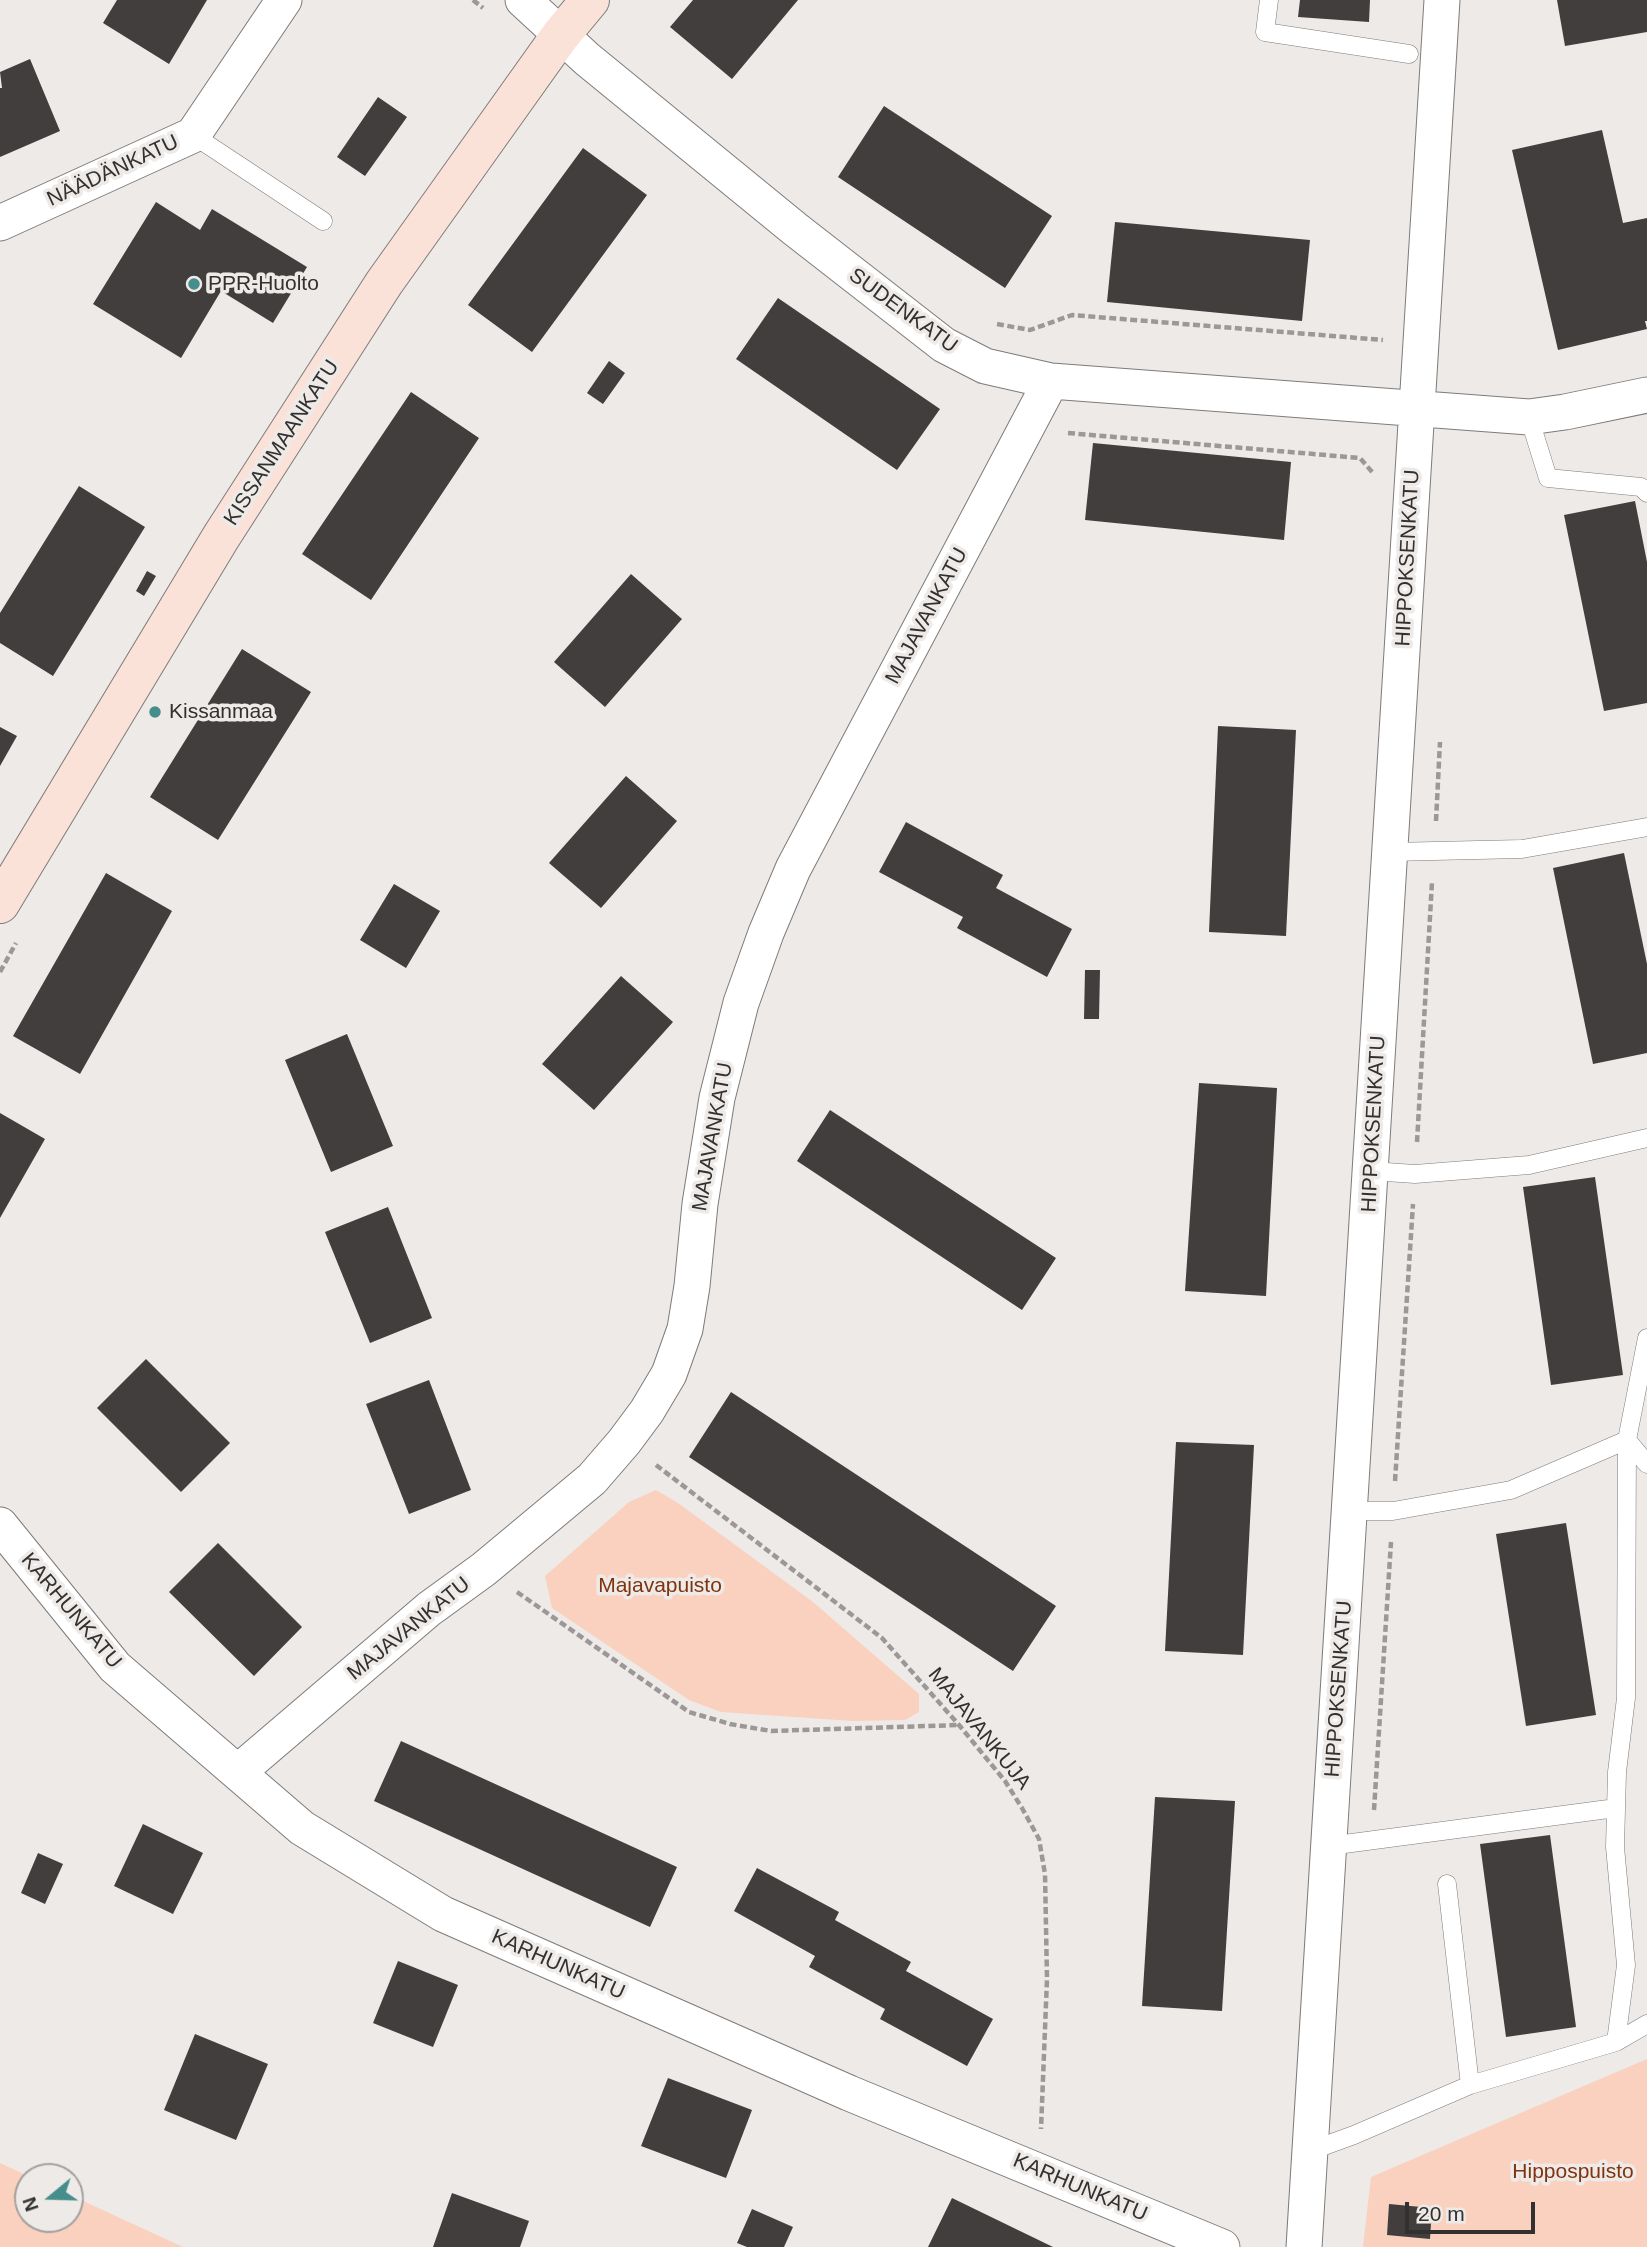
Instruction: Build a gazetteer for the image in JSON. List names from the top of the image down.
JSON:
{
  "streets": {
    "street": [
      "NÄÄDÄNKATU",
      "SUDENKATU",
      "KISSANMAANKATU",
      "HIPPOKSENKATU",
      "MAJAVANKATU",
      "KARHUNKATU"
    ],
    "path": ["MAJAVANKUJA"]
  },
  "crossings": [
    ["SUDENKATU", "KISSANMAANKATU"],
    ["SUDENKATU", "HIPPOKSENKATU"],
    ["SUDENKATU", "MAJAVANKATU"],
    ["MAJAVANKATU", "KARHUNKATU"],
    ["MAJAVANKATU", "MAJAVANKUJA"],
    ["KARHUNKATU", "MAJAVANKUJA"]
  ],
  "parks": ["Majavapuisto", "Hippospuisto"],
  "places": ["PPR-Huolto", "Kissanmaa"],
  "scale_bar": "20 m",
  "north": "left"
}
